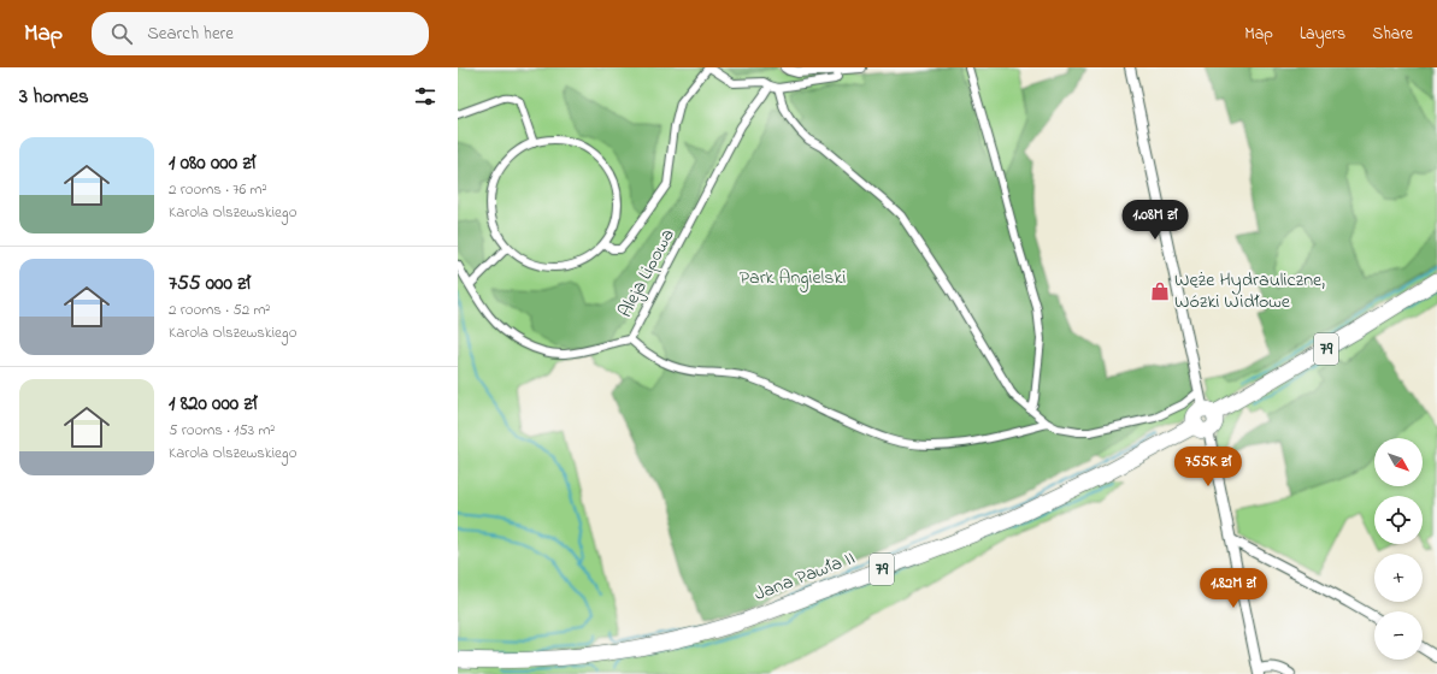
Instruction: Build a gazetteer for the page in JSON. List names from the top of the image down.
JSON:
{
  "streets": {
    "main road": ["79", "Jana Pawła II"],
    "street": ["Aleja Lipowa"]
  },
  "parks": ["Park Angielski"],
  "places": {
    "shop": ["Węże Hydrauliczne, Wózki Widłowe"]
  },
  "north": "bottom right",
  "page": {
    "header": "Map",
    "search": "Search here",
    "nav": ["Map", "Layers", "Share"],
    "heading": "3 homes",
    "list": [
      {
        "name": "1 080 000 zł",
        "note": "2 rooms · 76 m² · Karola Olszewskiego"
      },
      {
        "name": "755 000 zł",
        "note": "2 rooms · 52 m² · Karola Olszewskiego"
      },
      {
        "name": "1 820 000 zł",
        "note": "5 rooms · 153 m² · Karola Olszewskiego"
      }
    ],
    "price": ["1.08M zł", "755K zł", "1.82M zł"],
    "map_buttons": ["+", "−"]
  }
}
